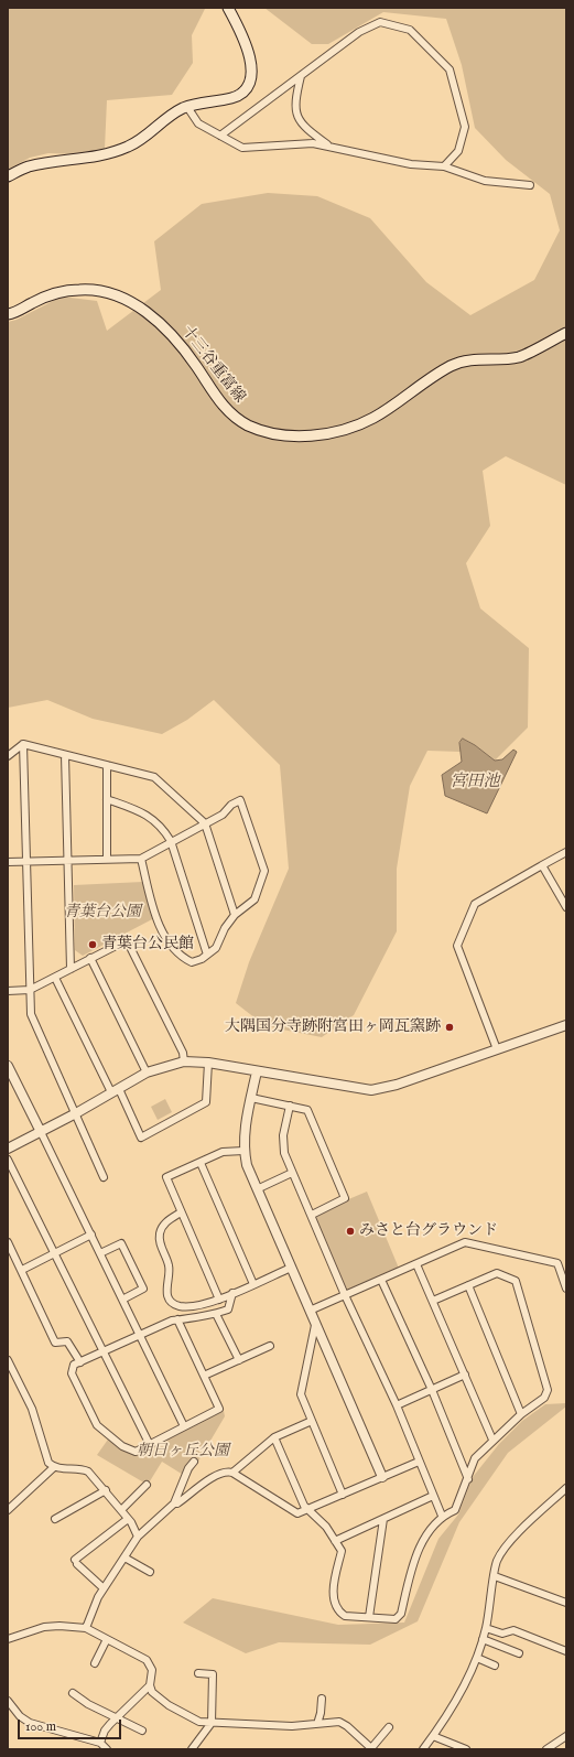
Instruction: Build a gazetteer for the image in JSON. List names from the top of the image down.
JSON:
{
  "streets": {
    "main road": ["十三谷重富線"]
  },
  "water": ["宮田池"],
  "parks": ["青葉台公園", "朝日ヶ丘公園"],
  "places": ["青葉台公民館", "大隅国分寺跡附宮田ヶ岡瓦窯跡", "みさと台グラウンド"],
  "scale_bar": "100 m"
}
